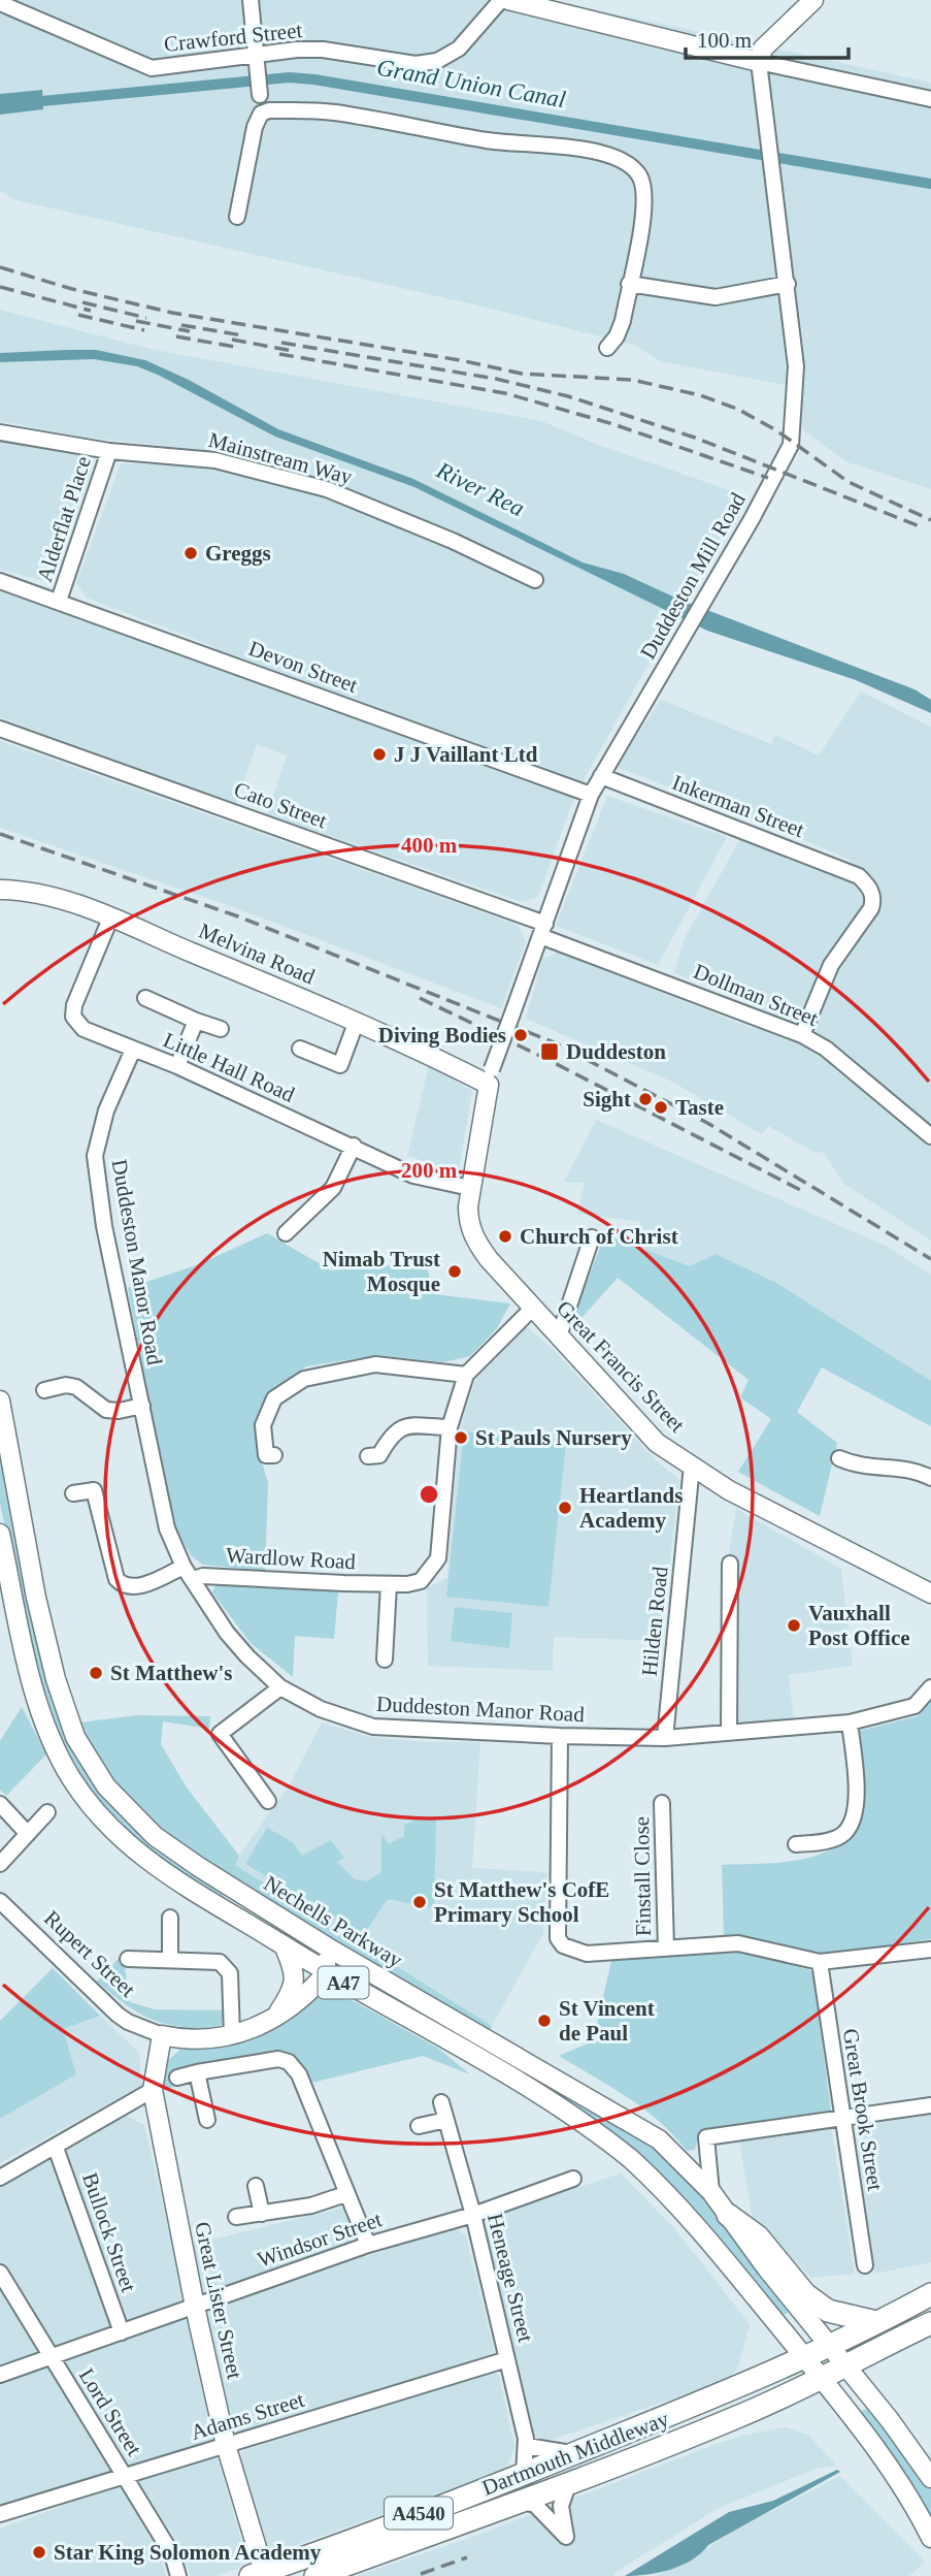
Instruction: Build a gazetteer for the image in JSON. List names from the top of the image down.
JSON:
{
  "streets": {
    "highway": ["Dartmouth Middleway", "A4540"],
    "main road": [
      "Melvina Road",
      "Great Francis Street",
      "Nechells Parkway",
      "Rupert Street",
      "A47",
      "Great Lister Street"
    ],
    "street": [
      "Crawford Street",
      "Mainstream Way",
      "Alderflat Place",
      "Duddeston Mill Road",
      "Devon Street",
      "Cato Street",
      "Inkerman Street",
      "Dollman Street",
      "Little Hall Road",
      "Duddeston Manor Road",
      "Wardlow Road",
      "Hilden Road",
      "Finstall Close",
      "Great Brook Street",
      "Bullock Street",
      "Windsor Street",
      "Heneage Street",
      "Lord Street",
      "Adams Street"
    ]
  },
  "crossings": [
    ["Mainstream Way", "Alderflat Place"],
    ["Alderflat Place", "Devon Street"],
    ["Duddeston Mill Road", "Devon Street"],
    ["Duddeston Mill Road", "Cato Street"],
    ["Duddeston Mill Road", "Inkerman Street"],
    ["Duddeston Mill Road", "Melvina Road"],
    ["Duddeston Mill Road", "Dollman Street"],
    ["Duddeston Mill Road", "Great Francis Street"],
    ["Cato Street", "Dollman Street"],
    ["Inkerman Street", "Dollman Street"],
    ["Melvina Road", "Little Hall Road"],
    ["Melvina Road", "Great Francis Street"],
    ["Little Hall Road", "Duddeston Manor Road"],
    ["Little Hall Road", "Great Francis Street"],
    ["Duddeston Manor Road", "Wardlow Road"],
    ["Duddeston Manor Road", "Hilden Road"],
    ["Great Francis Street", "Wardlow Road"],
    ["Great Francis Street", "Hilden Road"],
    ["Nechells Parkway", "Rupert Street"],
    ["Nechells Parkway", "Dartmouth Middleway"],
    ["Nechells Parkway", "A4540"],
    ["Rupert Street", "Great Lister Street"],
    ["Bullock Street", "Windsor Street"],
    ["Windsor Street", "Heneage Street"],
    ["Windsor Street", "Great Lister Street"],
    ["Windsor Street", "Lord Street"],
    ["Heneage Street", "Adams Street"],
    ["Heneage Street", "Dartmouth Middleway"],
    ["Great Lister Street", "Adams Street"],
    ["Great Lister Street", "Dartmouth Middleway"],
    ["Lord Street", "Adams Street"],
    ["Dartmouth Middleway", "A4540"]
  ],
  "water": ["Grand Union Canal", "River Rea"],
  "places": {
    "other": [
      "Greggs",
      "J J Vaillant Ltd",
      "Diving Bodies",
      "Sight",
      "Taste",
      "Church of Christ",
      "Nimab Trust Mosque",
      "St Pauls Nursery",
      "Heartlands Academy",
      "Vauxhall Post Office",
      "St Matthew's",
      "St Matthew's CofE Primary School",
      "St Vincent de Paul",
      "Star King Solomon Academy"
    ],
    "transit": ["Duddeston"]
  },
  "scale_bar": "100 m",
  "rings": ["400 m", "200 m"]
}
